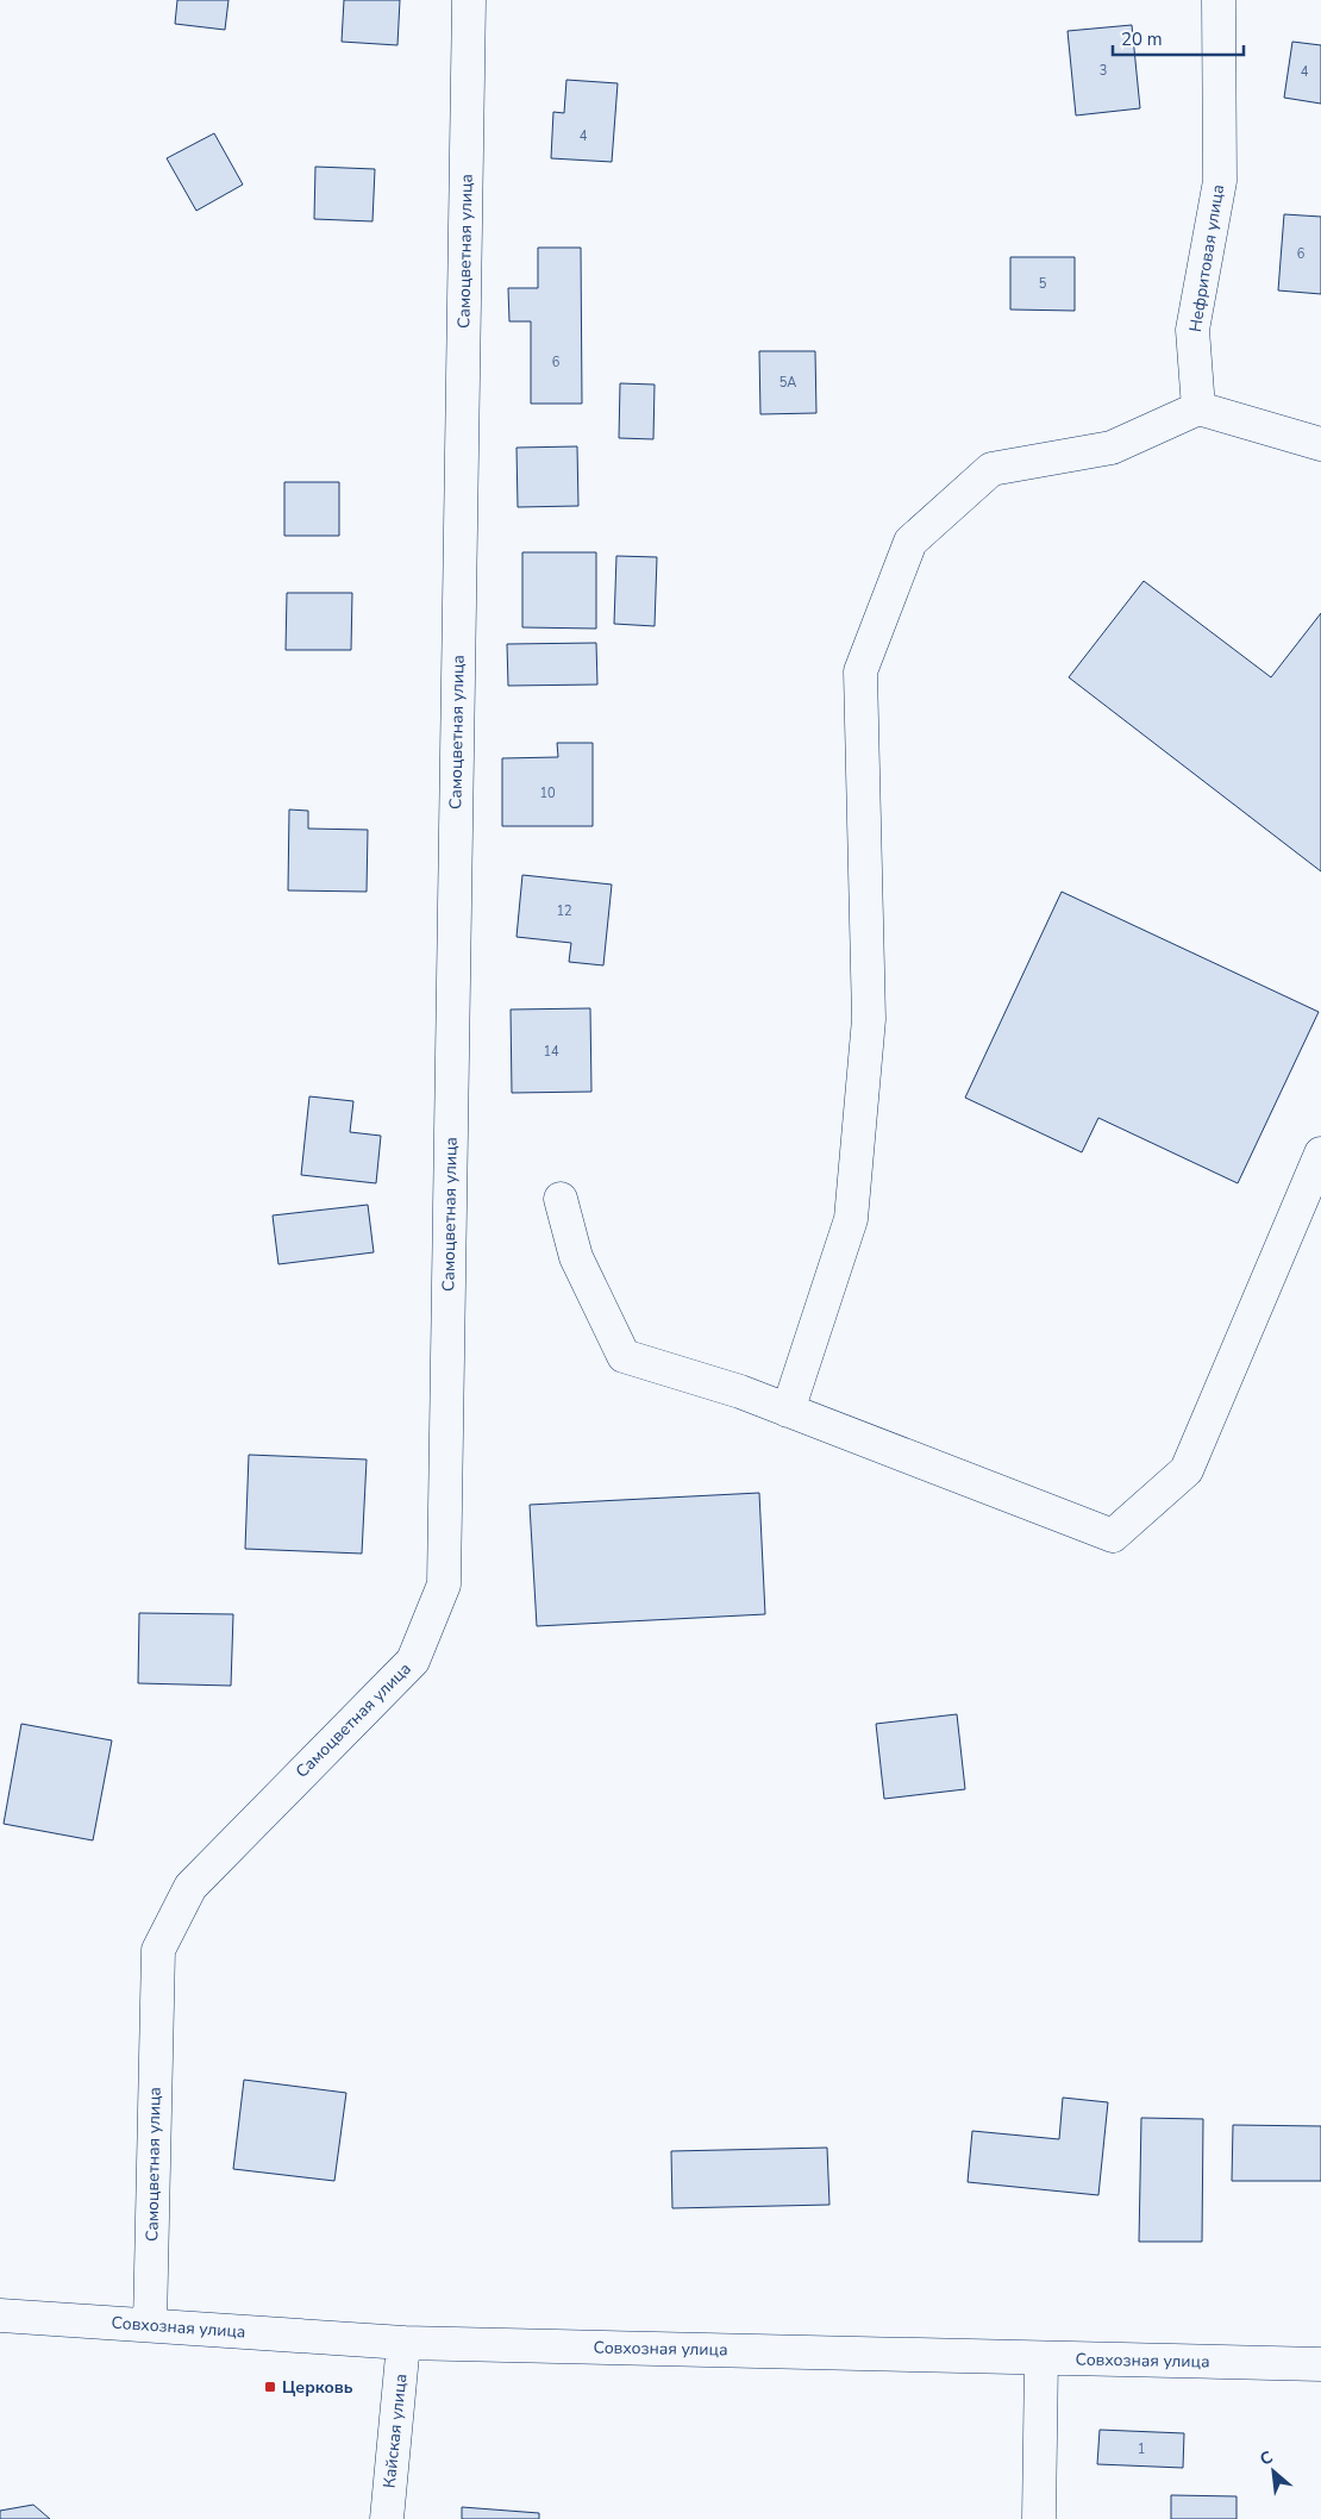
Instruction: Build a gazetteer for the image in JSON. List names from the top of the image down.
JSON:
{
  "streets": {
    "street": [
      "Самоцветная улица",
      "Нефритовая улица",
      "Совхозная улица",
      "Кайская улица"
    ]
  },
  "crossings": [
    ["Самоцветная улица", "Совхозная улица"],
    ["Совхозная улица", "Кайская улица"]
  ],
  "places": {
    "transit": ["Церковь"]
  },
  "house_numbers": [
    "3",
    "4",
    "4",
    "6",
    "5",
    "6",
    "5А",
    "10",
    "12",
    "14",
    "1"
  ],
  "scale_bar": "20 m",
  "north": "top left"
}
